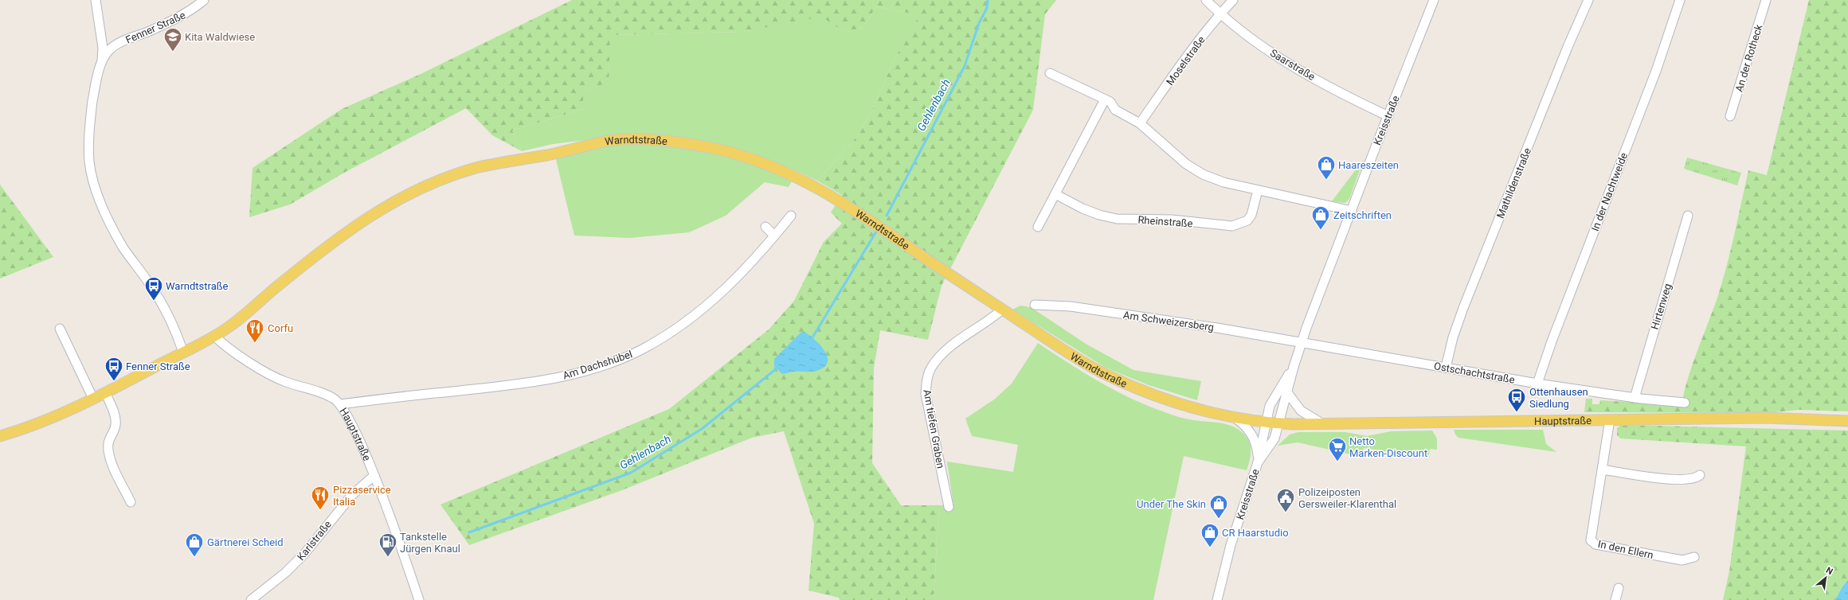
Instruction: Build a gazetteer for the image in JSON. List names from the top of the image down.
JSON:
{
  "streets": {
    "main road": ["Warndtstraße", "Hauptstraße"],
    "street": [
      "Fenner Straße",
      "An der Rotheck",
      "Moselstraße",
      "Saarstraße",
      "Kreisstraße",
      "Mathildenstraße",
      "In der Nachtweide",
      "Rheinstraße",
      "Hirtenweg",
      "Am Schweizersberg",
      "Am Dachshübel",
      "Ostschachtstraße",
      "Am tiefen Graben",
      "Karlstraße",
      "In den Ellern"
    ]
  },
  "crossings": [
    ["Fenner Straße", "Warndtstraße"],
    ["Moselstraße", "Saarstraße"],
    ["Saarstraße", "Kreisstraße"],
    ["Kreisstraße", "Warndtstraße"],
    ["Kreisstraße", "Am Schweizersberg"],
    ["Kreisstraße", "Ostschachtstraße"],
    ["Kreisstraße", "Hauptstraße"],
    ["Warndtstraße", "Hauptstraße"],
    ["Warndtstraße", "Am tiefen Graben"],
    ["Mathildenstraße", "Ostschachtstraße"],
    ["In der Nachtweide", "Ostschachtstraße"],
    ["Hirtenweg", "Ostschachtstraße"],
    ["Am Schweizersberg", "Ostschachtstraße"],
    ["Am Dachshübel", "Hauptstraße"],
    ["Hauptstraße", "Karlstraße"],
    ["Hauptstraße", "In den Ellern"]
  ],
  "water": ["Gehlenbach"],
  "places": {
    "school or university": ["Kita Waldwiese"],
    "shop": [
      "Haareszeiten",
      "Zeitschriften",
      "Under The Skin",
      "CR Haarstudio",
      "Gärtnerei Scheid"
    ],
    "bus stop": ["Warndtstraße", "Fenner Straße", "Ottenhausen Siedlung"],
    "restaurant": ["Corfu", "Pizzaservice Italia"],
    "supermarket": ["Netto Marken-Discount"],
    "public building": ["Polizeiposten Gersweiler-Klarenthal"],
    "fuel station": ["Tankstelle Jürgen Knaul"]
  },
  "north": "top right"
}
